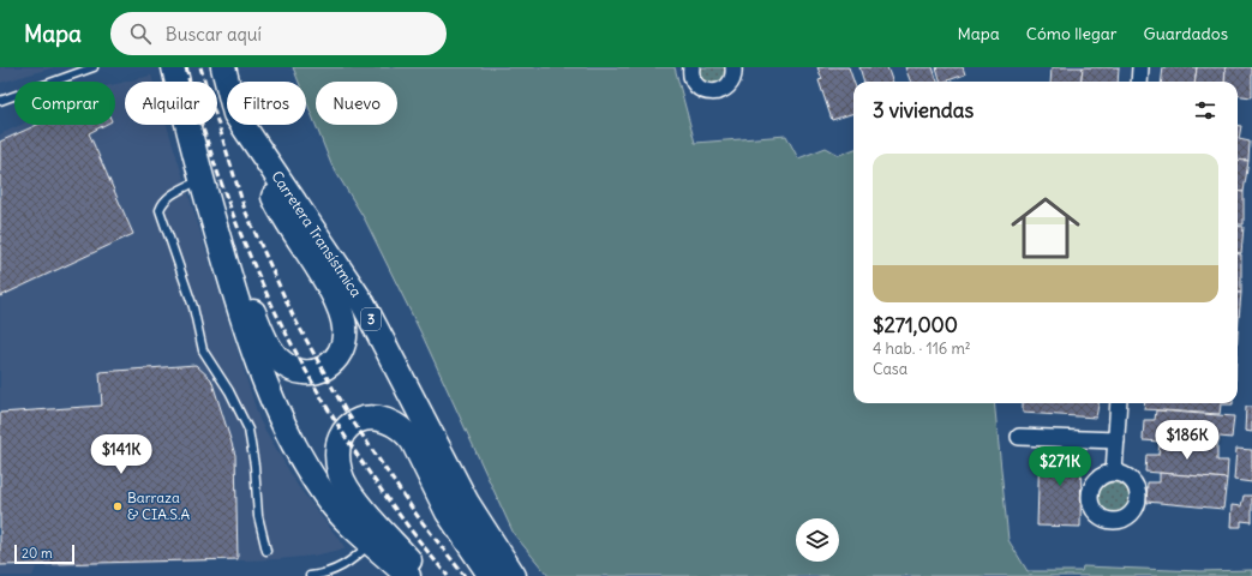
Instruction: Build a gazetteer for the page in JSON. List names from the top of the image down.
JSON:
{
  "streets": {
    "main road": ["Carretera Transístmica", "3"]
  },
  "places": ["Barraza & CIA.S.A"],
  "scale_bar": "20 m",
  "page": {
    "header": "Mapa",
    "search": "Buscar aquí",
    "nav": ["Mapa", "Cómo llegar", "Guardados"],
    "chip": [
      "Comprar",
      "Alquilar",
      "Filtros",
      "Nuevo"
    ],
    "heading": "3 viviendas",
    "list": [
      {
        "name": "$271,000",
        "note": "4 hab. · 116 m² · Casa"
      }
    ],
    "price": ["$186K", "$141K", "$271K"],
    "scale": "20 m"
  }
}
